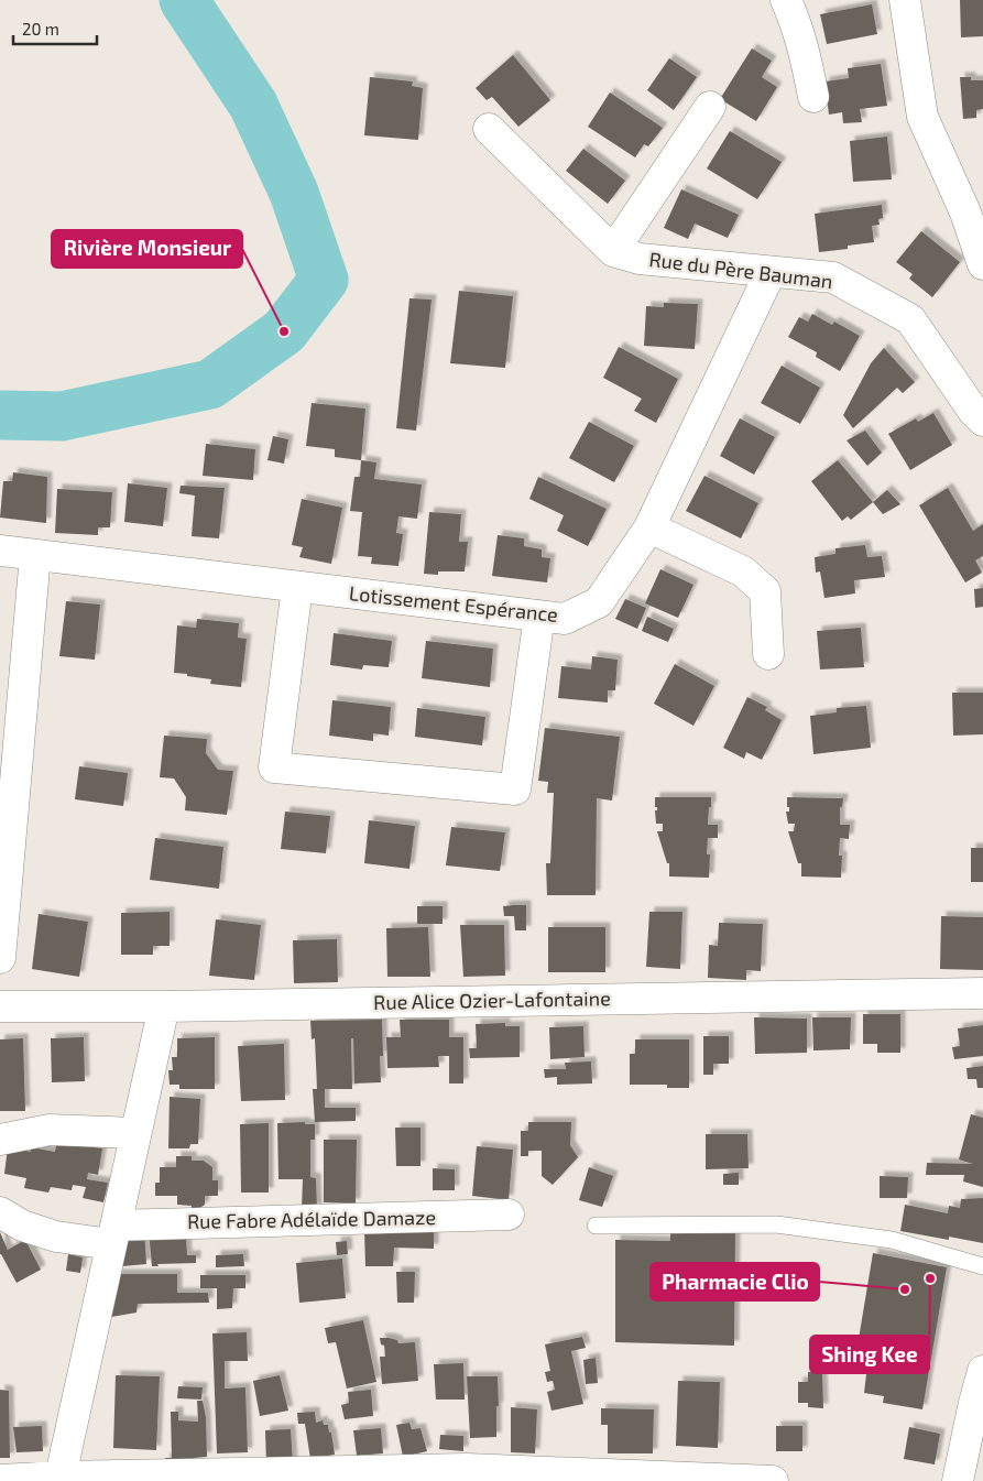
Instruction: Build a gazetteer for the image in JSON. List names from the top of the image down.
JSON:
{
  "streets": {
    "street": [
      "Rue du Père Bauman",
      "Lotissement Espérance",
      "Rue Alice Ozier-Lafontaine",
      "Rue Fabre Adélaïde Damaze"
    ]
  },
  "crossings": [
    ["Rue du Père Bauman", "Lotissement Espérance"]
  ],
  "places": ["Rivière Monsieur", "Shing Kee", "Pharmacie Clio"],
  "scale_bar": "20 m"
}
